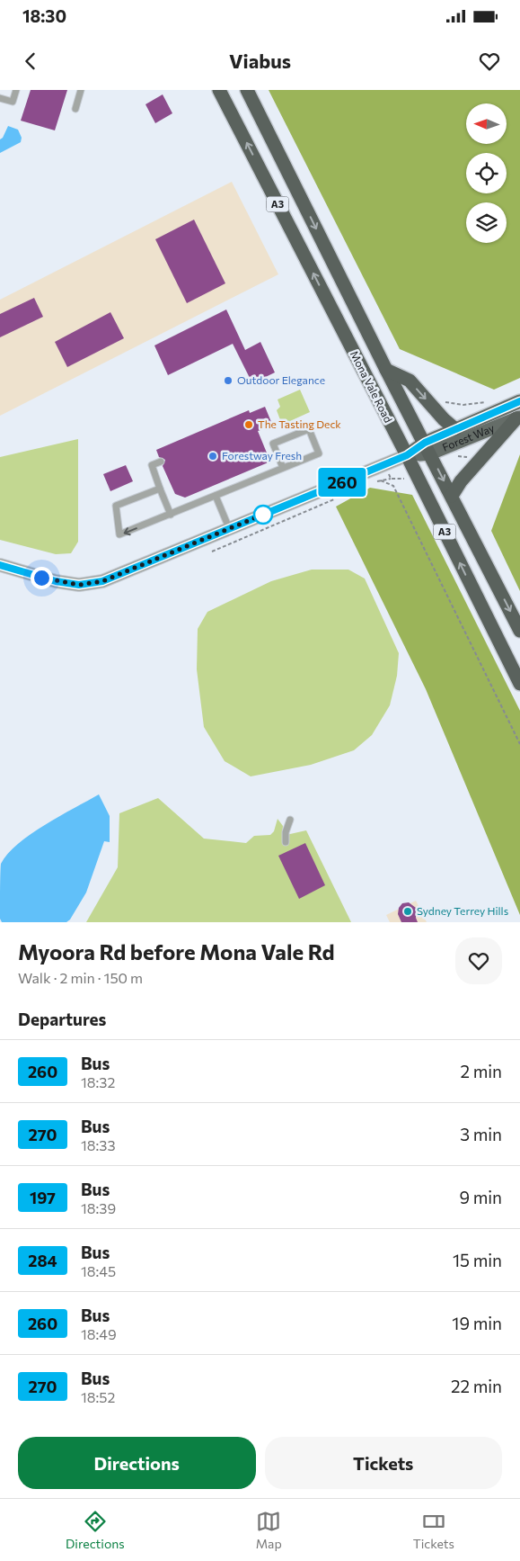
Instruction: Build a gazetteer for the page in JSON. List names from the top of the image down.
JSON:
{
  "streets": {
    "highway": ["A3", "Mona Vale Road"],
    "main road": ["Forest Way"]
  },
  "crossings": [
    ["Mona Vale Road", "Forest Way"]
  ],
  "places": [
    "Outdoor Elegance",
    "The Tasting Deck",
    "Forestway Fresh",
    "Sydney Terrey Hills"
  ],
  "lines": ["bus line 260"],
  "north": "left",
  "page": {
    "status": "18:30",
    "header": "Viabus",
    "on_map": "260",
    "heading": [
      ["Myoora Rd before Mona Vale Rd", "Walk · 2 min · 150 m"],
      "Departures"
    ],
    "list": [
      {
        "mark": "260",
        "name": "Bus",
        "note": "18:32",
        "value": "2 min"
      },
      {
        "mark": "270",
        "name": "Bus",
        "note": "18:33",
        "value": "3 min"
      },
      {
        "mark": "197",
        "name": "Bus",
        "note": "18:39",
        "value": "9 min"
      },
      {
        "mark": "284",
        "name": "Bus",
        "note": "18:45",
        "value": "15 min"
      },
      {
        "mark": "260",
        "name": "Bus",
        "note": "18:49",
        "value": "19 min"
      },
      {
        "mark": "270",
        "name": "Bus",
        "note": "18:52",
        "value": "22 min"
      }
    ],
    "buttons": ["Directions", "Tickets"],
    "tabs": ["Directions", "Map", "Tickets"]
  }
}
